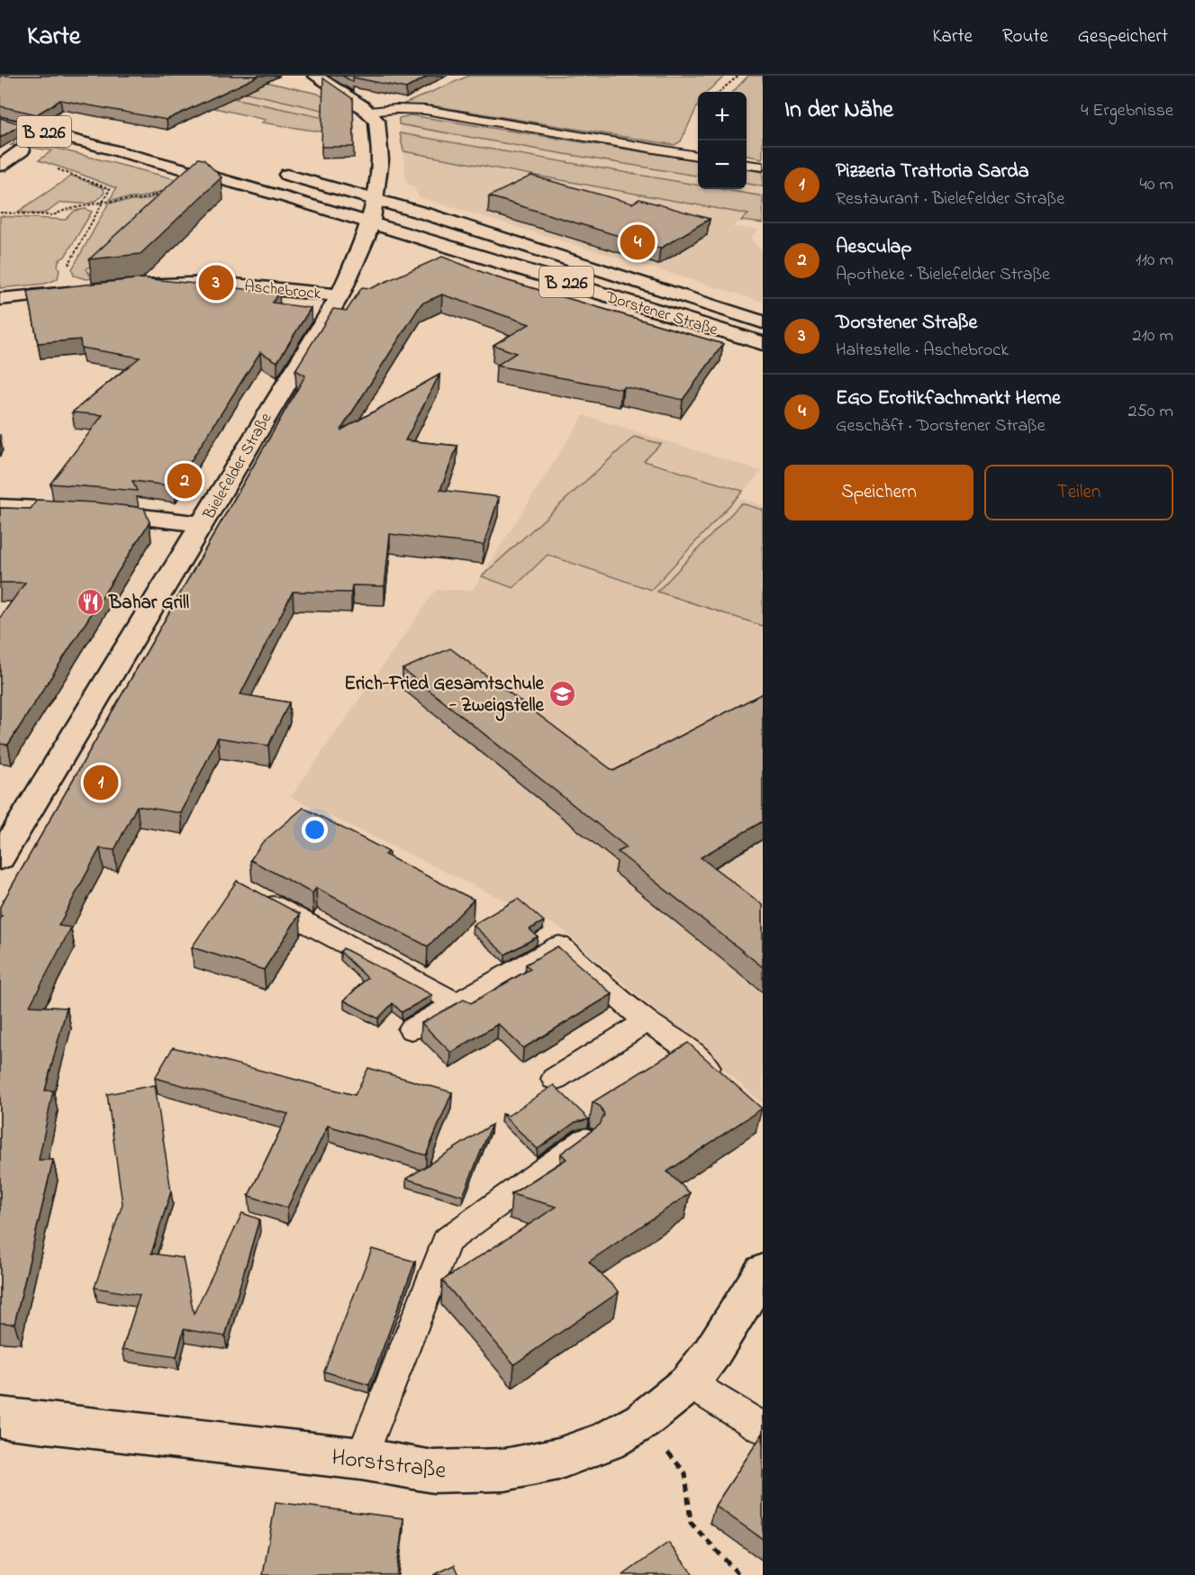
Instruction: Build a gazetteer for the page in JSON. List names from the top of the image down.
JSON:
{
  "streets": {
    "street": [
      "B 226",
      "Aschebrock",
      "Dorstener Straße",
      "Bielefelder Straße",
      "Horststraße"
    ]
  },
  "crossings": [
    ["Aschebrock", "Bielefelder Straße"],
    ["Dorstener Straße", "Bielefelder Straße"]
  ],
  "places": {
    "restaurant": ["Bahar Grill"],
    "school or university": ["Erich-Fried Gesamtschule - Zweigstelle"]
  },
  "page": {
    "header": "Karte",
    "nav": ["Karte", "Route", "Gespeichert"],
    "heading": ["In der Nähe", "4 Ergebnisse"],
    "map_buttons": ["+", "−"],
    "list": [
      {
        "mark": "1",
        "name": "Pizzeria Trattoria Sarda",
        "note": "Restaurant · Bielefelder Straße",
        "value": "40 m"
      },
      {
        "mark": "2",
        "name": "Aesculap",
        "note": "Apotheke · Bielefelder Straße",
        "value": "110 m"
      },
      {
        "mark": "3",
        "name": "Dorstener Straße",
        "note": "Haltestelle · Aschebrock",
        "value": "210 m"
      },
      {
        "mark": "4",
        "name": "EGO Erotikfachmarkt Herne",
        "note": "Geschäft · Dorstener Straße",
        "value": "250 m"
      }
    ],
    "pins": [
      "4",
      "3",
      "2",
      "1"
    ],
    "buttons": ["Speichern", "Teilen"]
  }
}
